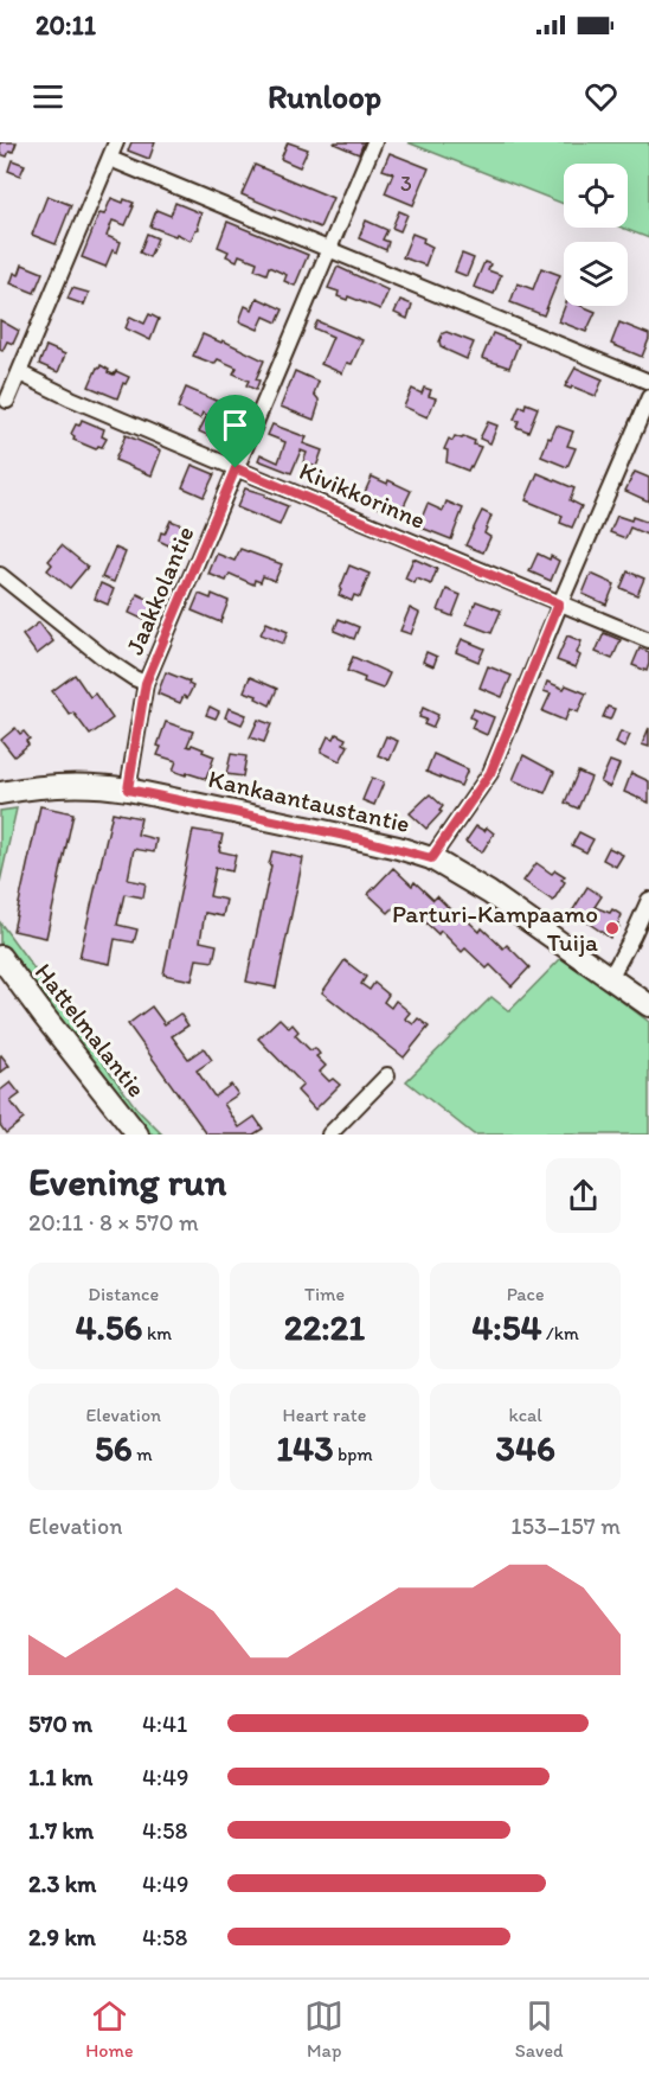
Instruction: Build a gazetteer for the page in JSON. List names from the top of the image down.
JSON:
{
  "streets": {
    "street": [
      "Kivikkorinne",
      "Jaakkolantie",
      "Kankaantaustantie",
      "Hattelmalantie"
    ]
  },
  "crossings": [
    ["Kivikkorinne", "Jaakkolantie"],
    ["Jaakkolantie", "Kankaantaustantie"]
  ],
  "places": ["Parturi-Kampaamo Tuija"],
  "house_numbers": ["3"],
  "page": {
    "status": "20:11",
    "header": "Runloop",
    "heading": ["Evening run", "20:11 · 8 × 570 m"],
    "stats": [
      ["Distance", "4.56 km"],
      ["Time", "22:21"],
      ["Pace", "4:54 /km"],
      ["Elevation", "56 m"],
      ["Heart rate", "143 bpm"],
      ["kcal", "346"]
    ],
    "chart": ["Elevation", "153–157 m"],
    "list": [
      {
        "name": "570 m",
        "note": "4:41"
      },
      {
        "name": "1.1 km",
        "note": "4:49"
      },
      {
        "name": "1.7 km",
        "note": "4:58"
      },
      {
        "name": "2.3 km",
        "note": "4:49"
      },
      {
        "name": "2.9 km",
        "note": "4:58"
      }
    ],
    "tabs": ["Home", "Map", "Saved"]
  }
}
